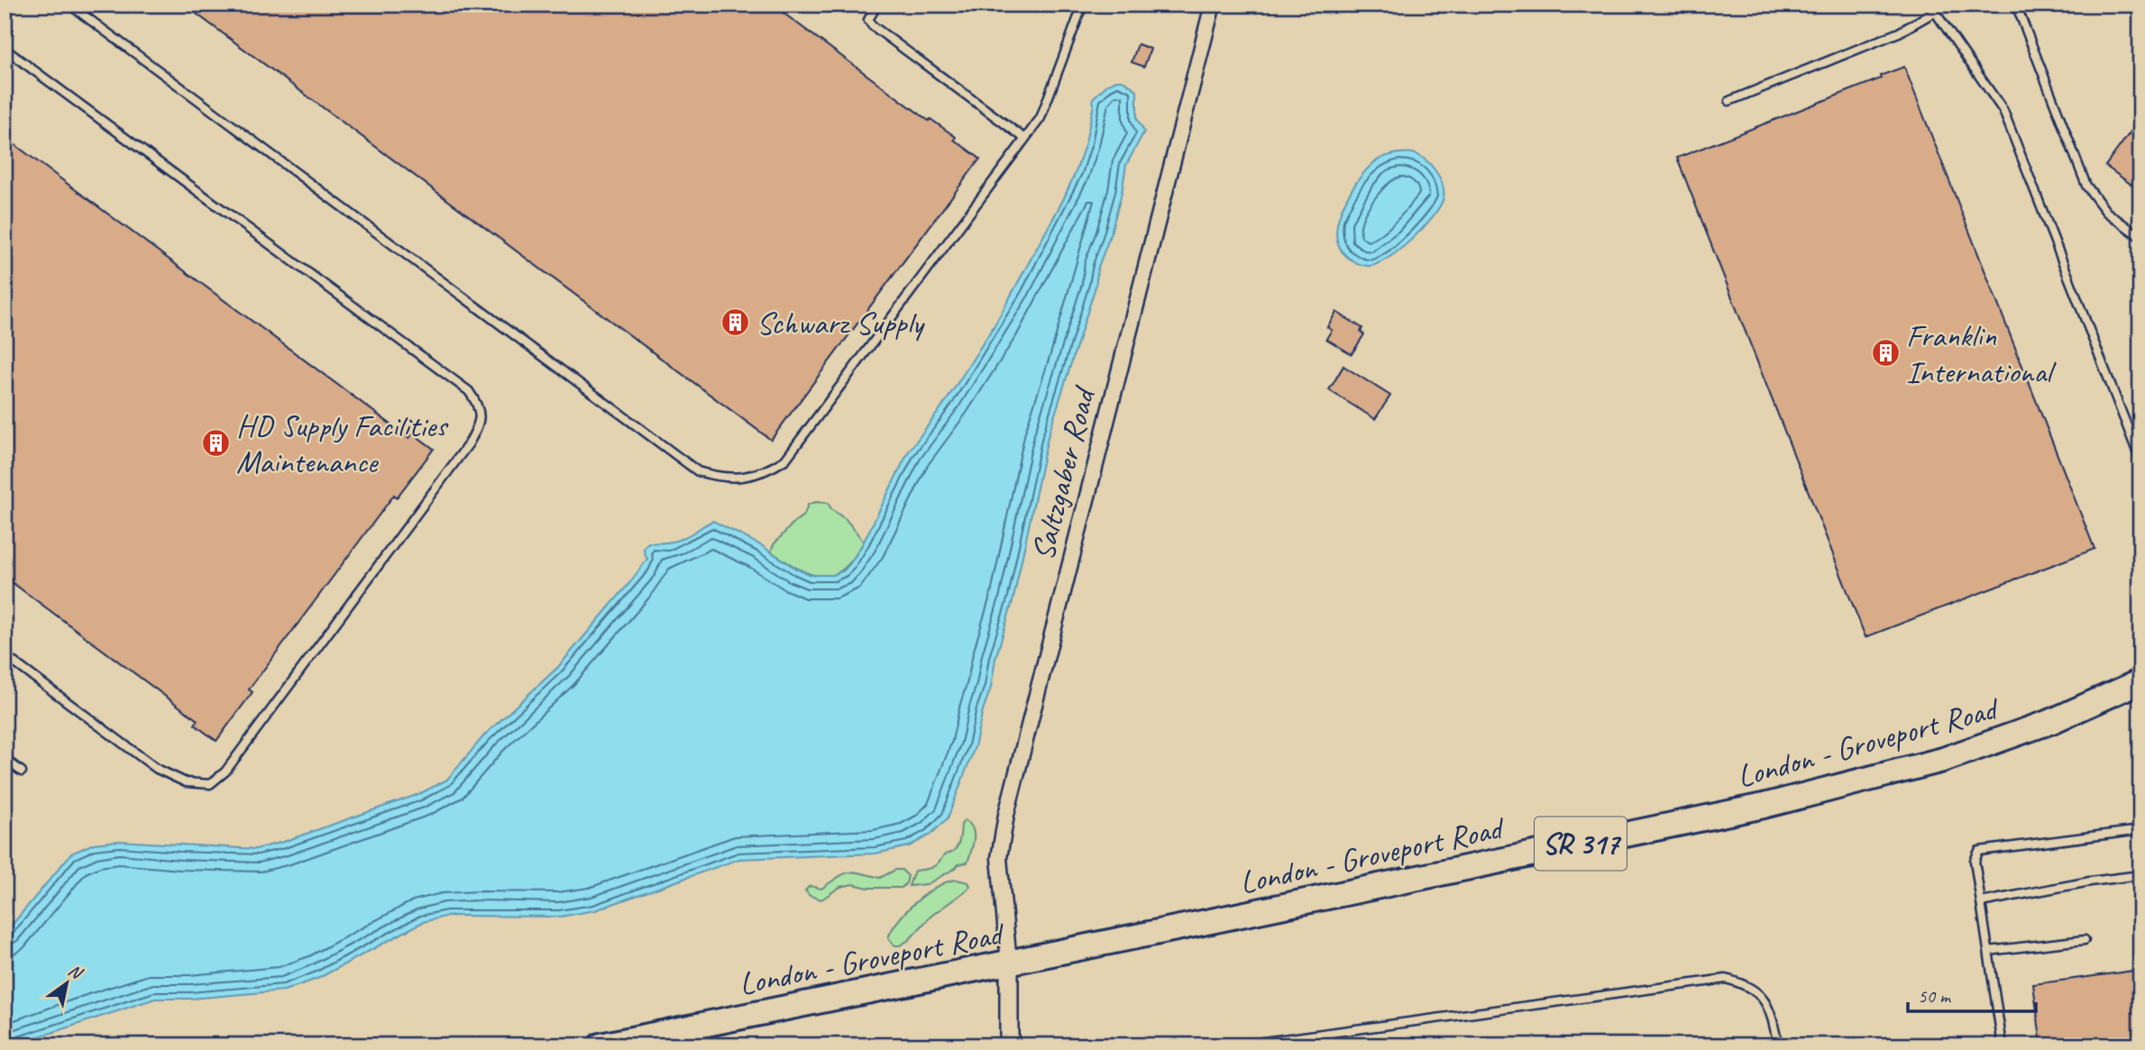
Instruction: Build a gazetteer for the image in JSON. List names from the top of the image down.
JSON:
{
  "streets": {
    "main road": ["London - Groveport Road", "SR 317"],
    "street": ["Saltzgaber Road"]
  },
  "crossings": [
    ["Saltzgaber Road", "London - Groveport Road"]
  ],
  "places": {
    "building": ["Schwarz Supply", "Franklin International", "HD Supply Facilities Maintenance"]
  },
  "scale_bar": "50 m",
  "north": "top right"
}
